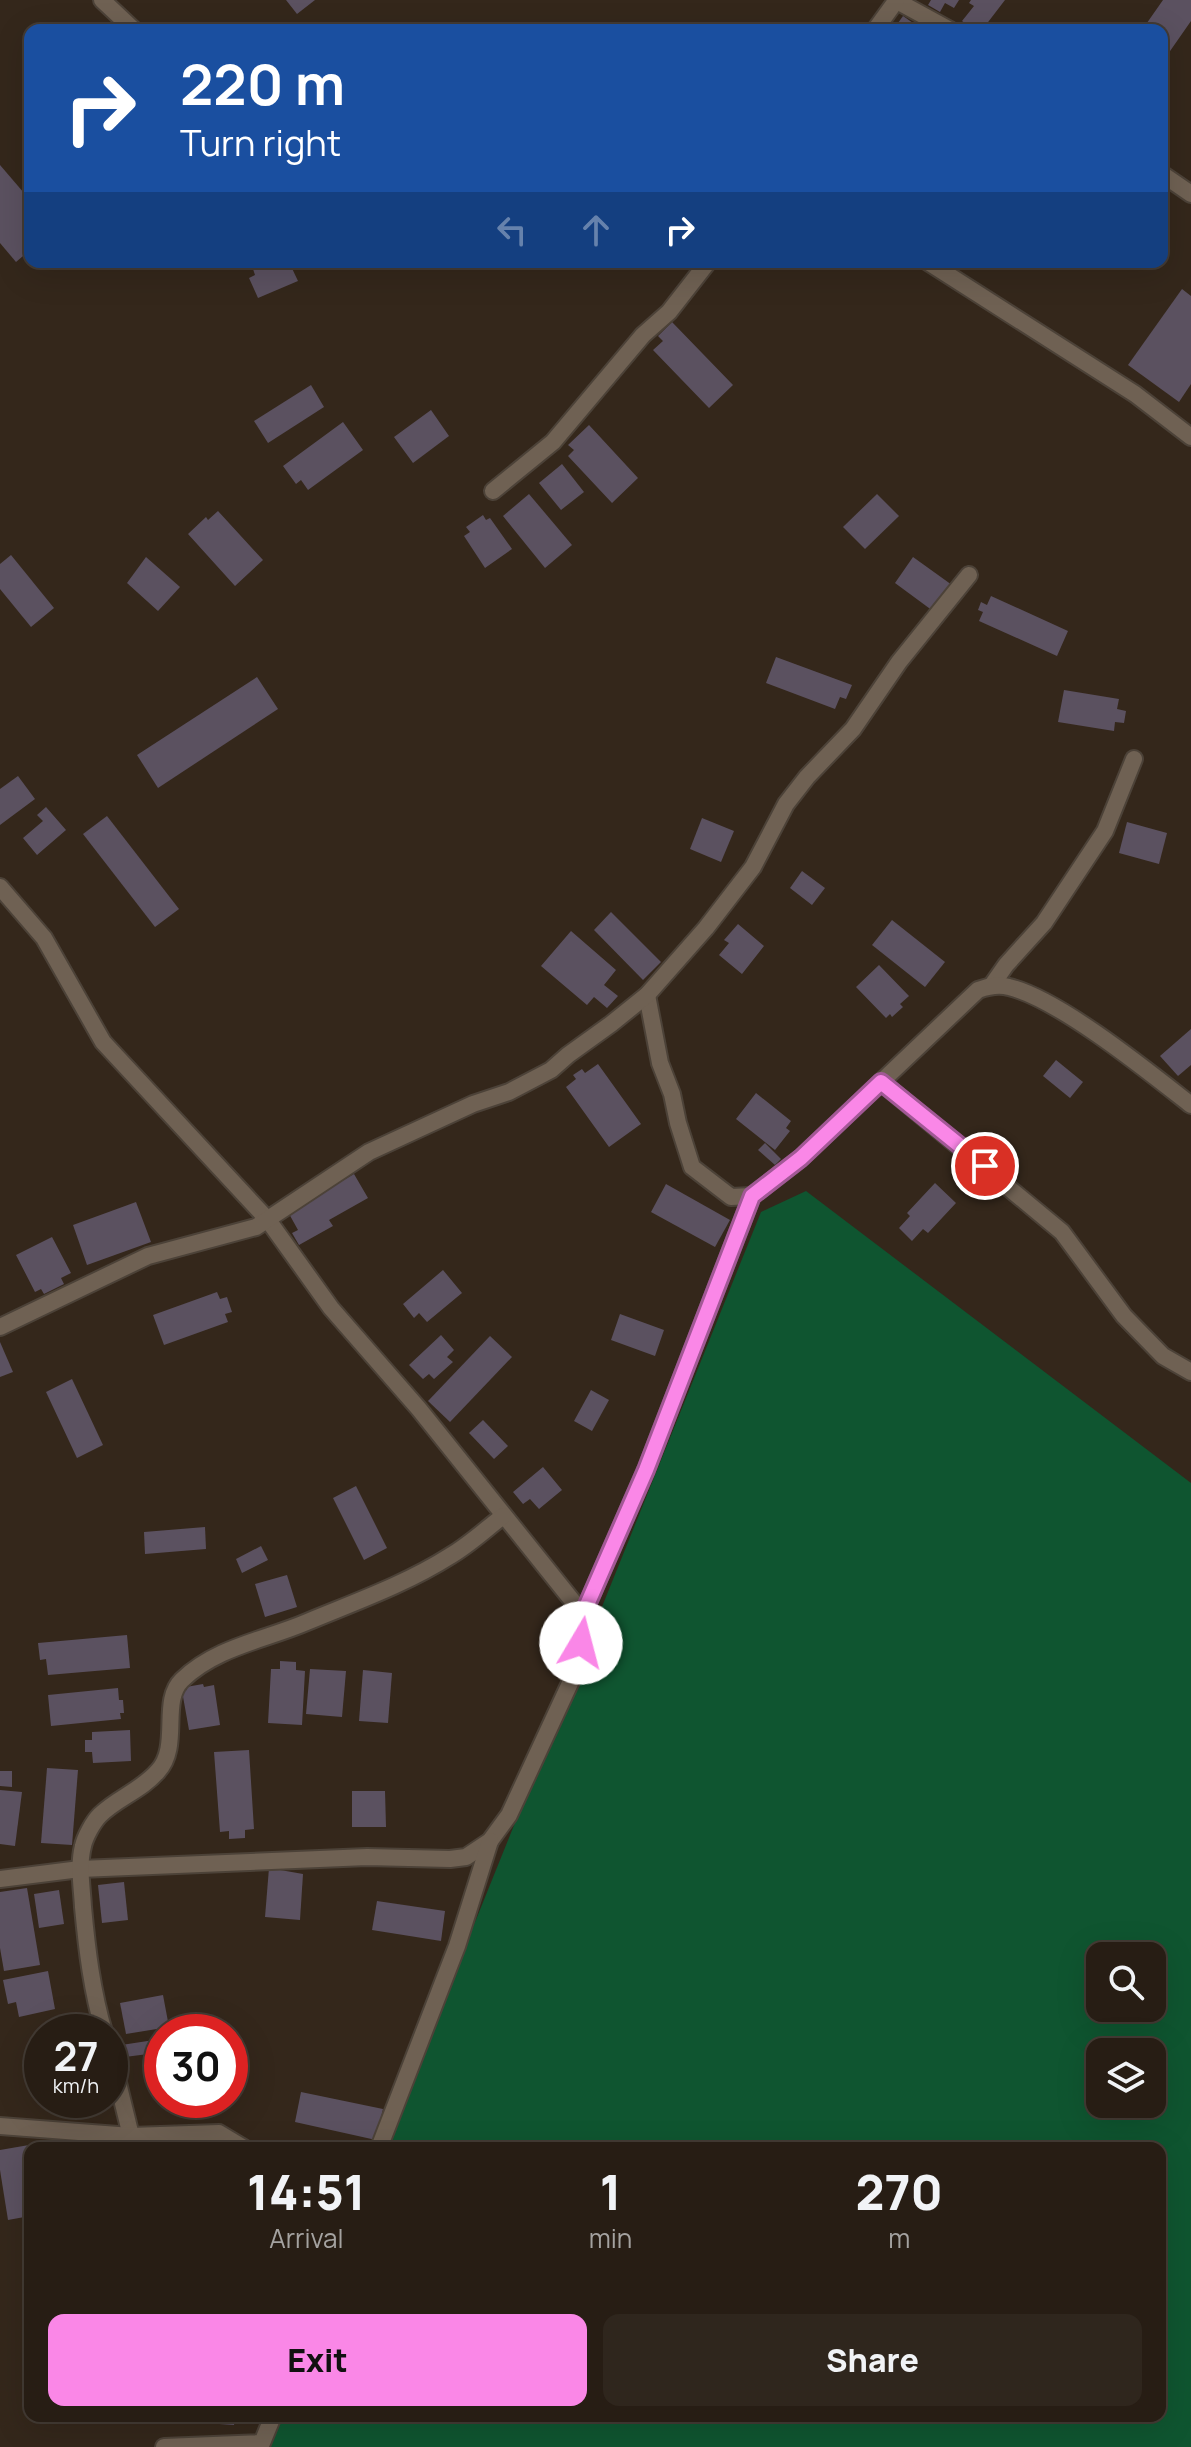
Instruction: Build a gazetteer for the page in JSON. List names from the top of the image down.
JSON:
{
  "page": {
    "turn": ["220 m", "Turn right"],
    "speed": "27 km/h",
    "limit": "30",
    "eta": [
      "14:51",
      "Arrival",
      "1",
      "min",
      "270",
      "m"
    ],
    "buttons": ["Exit", "Share"]
  }
}
